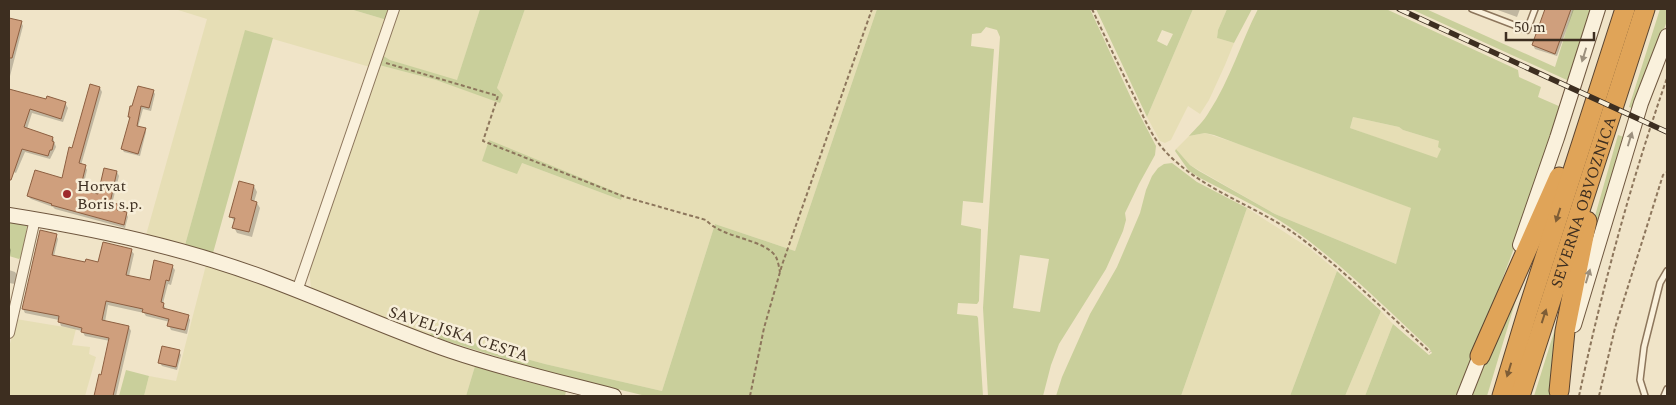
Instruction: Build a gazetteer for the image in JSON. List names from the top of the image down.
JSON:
{
  "streets": {
    "highway": ["SEVERNA OBVOZNICA"],
    "main road": ["SAVELJSKA CESTA"]
  },
  "places": ["Horvat Boris s.p."],
  "scale_bar": "50 m"
}
